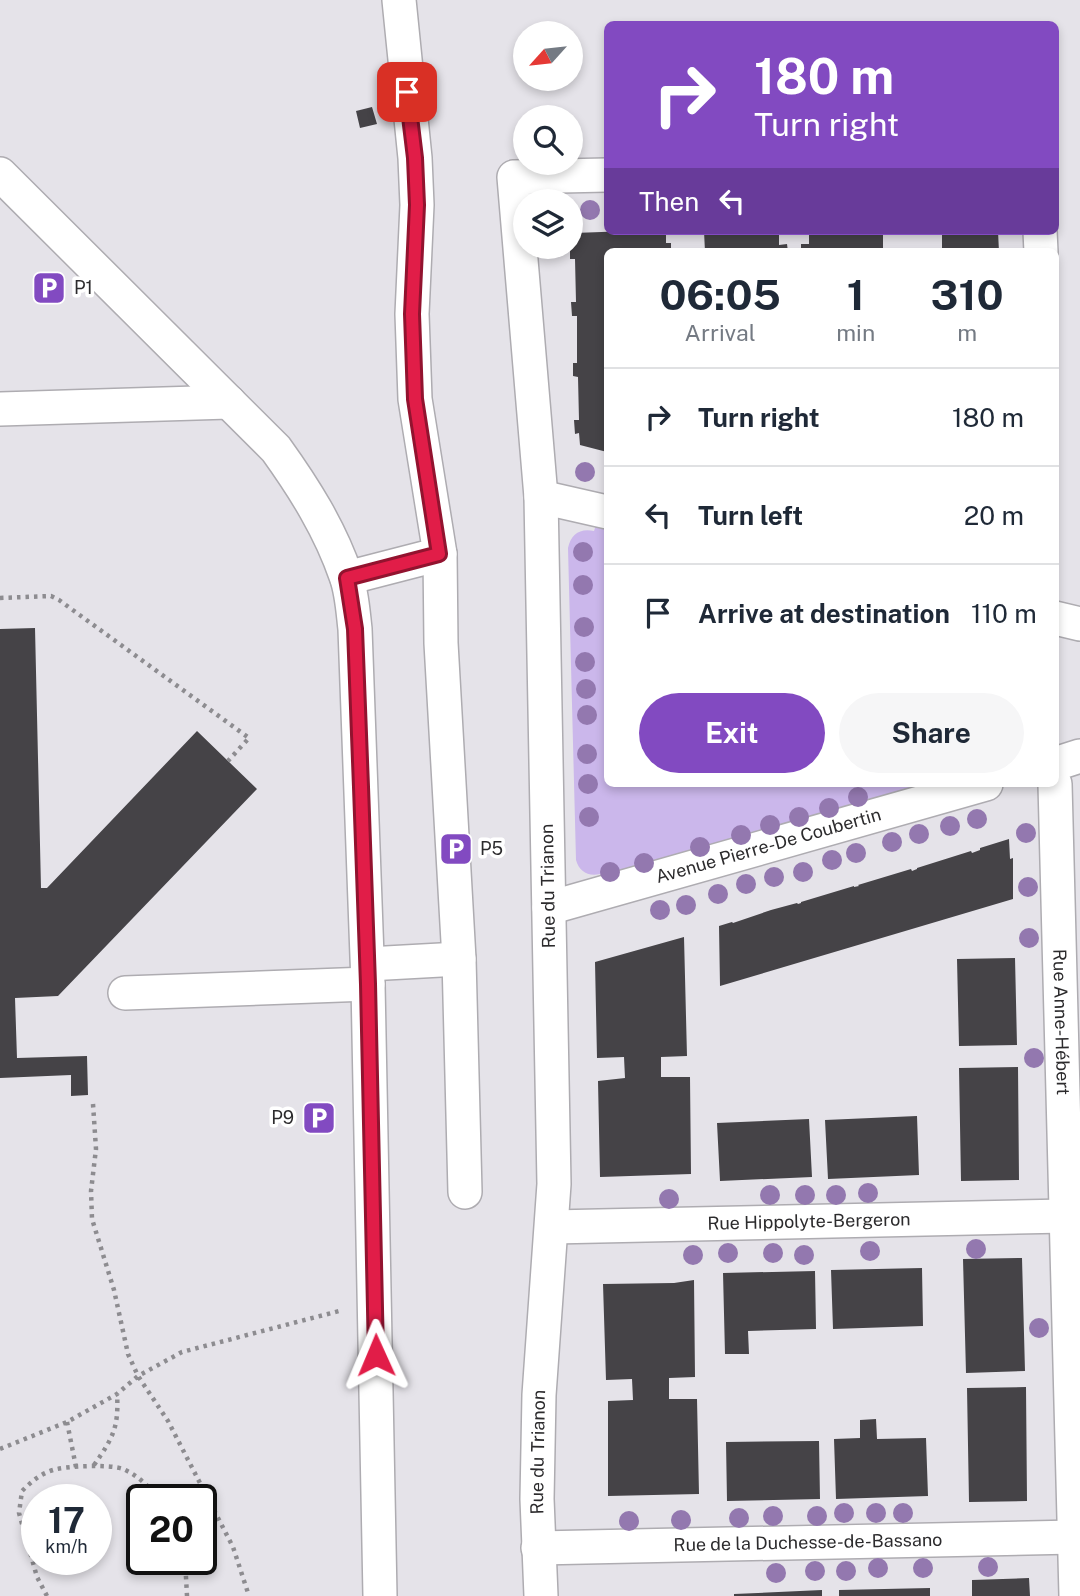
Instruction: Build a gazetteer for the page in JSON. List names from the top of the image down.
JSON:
{
  "streets": {
    "street": [
      "Avenue Pierre-De Coubertin",
      "Rue du Trianon",
      "Rue Anne-Hébert",
      "Rue Hippolyte-Bergeron",
      "Rue de la Duchesse-de-Bassano"
    ]
  },
  "crossings": [
    ["Avenue Pierre-De Coubertin", "Rue du Trianon"],
    ["Rue du Trianon", "Rue Hippolyte-Bergeron"],
    ["Rue du Trianon", "Rue de la Duchesse-de-Bassano"],
    ["Rue Anne-Hébert", "Rue Hippolyte-Bergeron"],
    ["Rue Anne-Hébert", "Rue de la Duchesse-de-Bassano"]
  ],
  "places": {
    "parking": ["P1", "P5", "P9"]
  },
  "north": "bottom left",
  "page": {
    "turn": ["180 m", "Turn right"],
    "then": "Then",
    "eta": [
      "06:05",
      "Arrival",
      "1",
      "min",
      "310",
      "m"
    ],
    "list": [
      {
        "name": "Turn right",
        "value": "180 m"
      },
      {
        "name": "Turn left",
        "value": "20 m"
      },
      {
        "name": "Arrive at destination",
        "value": "110 m"
      }
    ],
    "buttons": ["Exit", "Share"],
    "speed": "17 km/h",
    "limit": "20"
  }
}
